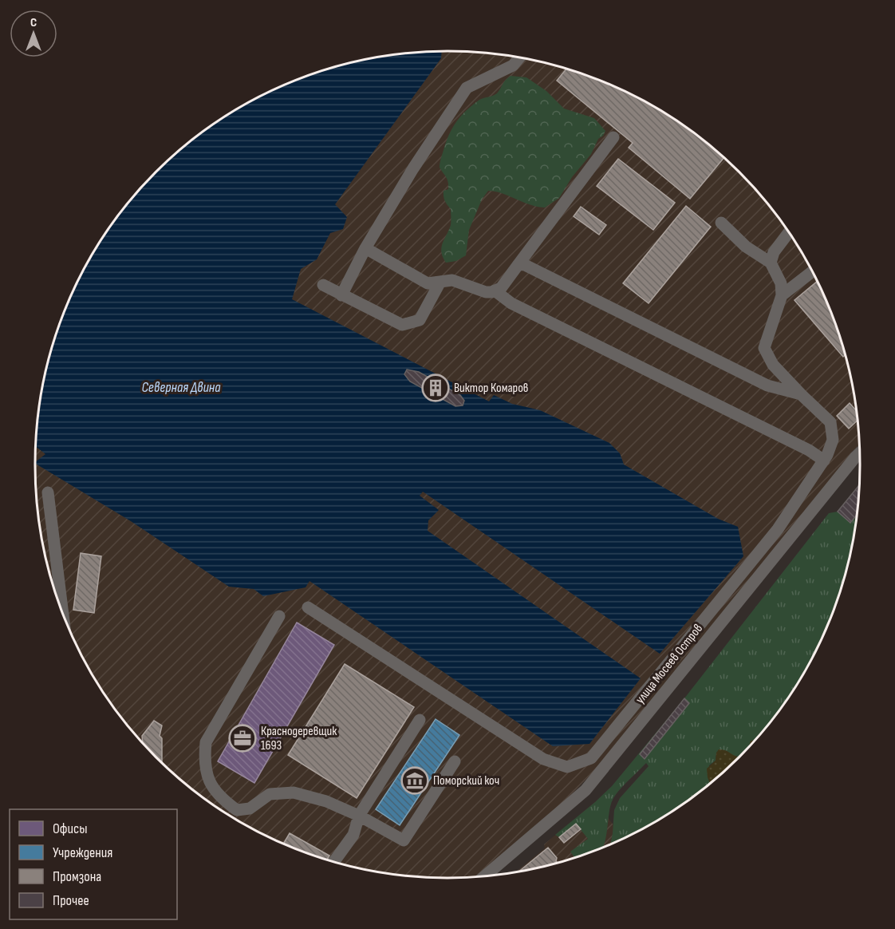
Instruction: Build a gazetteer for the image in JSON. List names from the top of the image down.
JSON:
{
  "streets": {
    "street": ["улица Мосеев Остров"]
  },
  "water": ["Северная Двина"],
  "places": {
    "building": ["Виктор Комаров"],
    "office": ["Краснодеревщик 1693"],
    "museum": ["Поморский коч"]
  },
  "legend": [
    "Офисы",
    "Учреждения",
    "Промзона",
    "Прочее"
  ],
  "north": "top"
}
